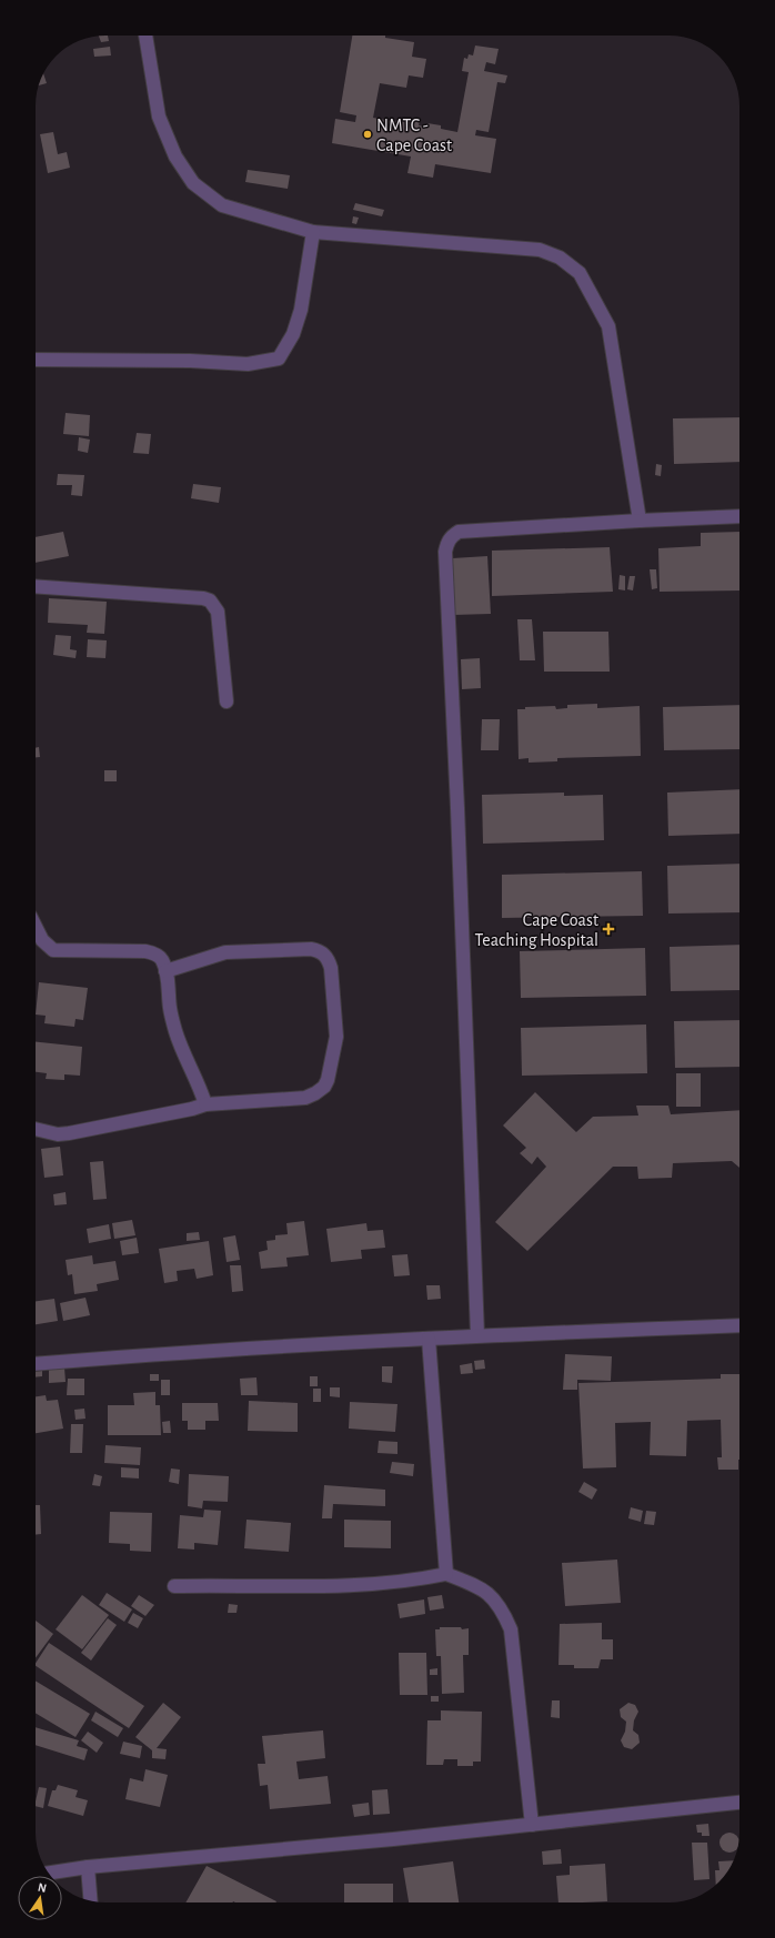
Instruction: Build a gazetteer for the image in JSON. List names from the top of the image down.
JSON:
{
  "places": {
    "other": ["NMTC - Cape Coast"],
    "health": ["Cape Coast Teaching Hospital"]
  },
  "north": "top"
}
